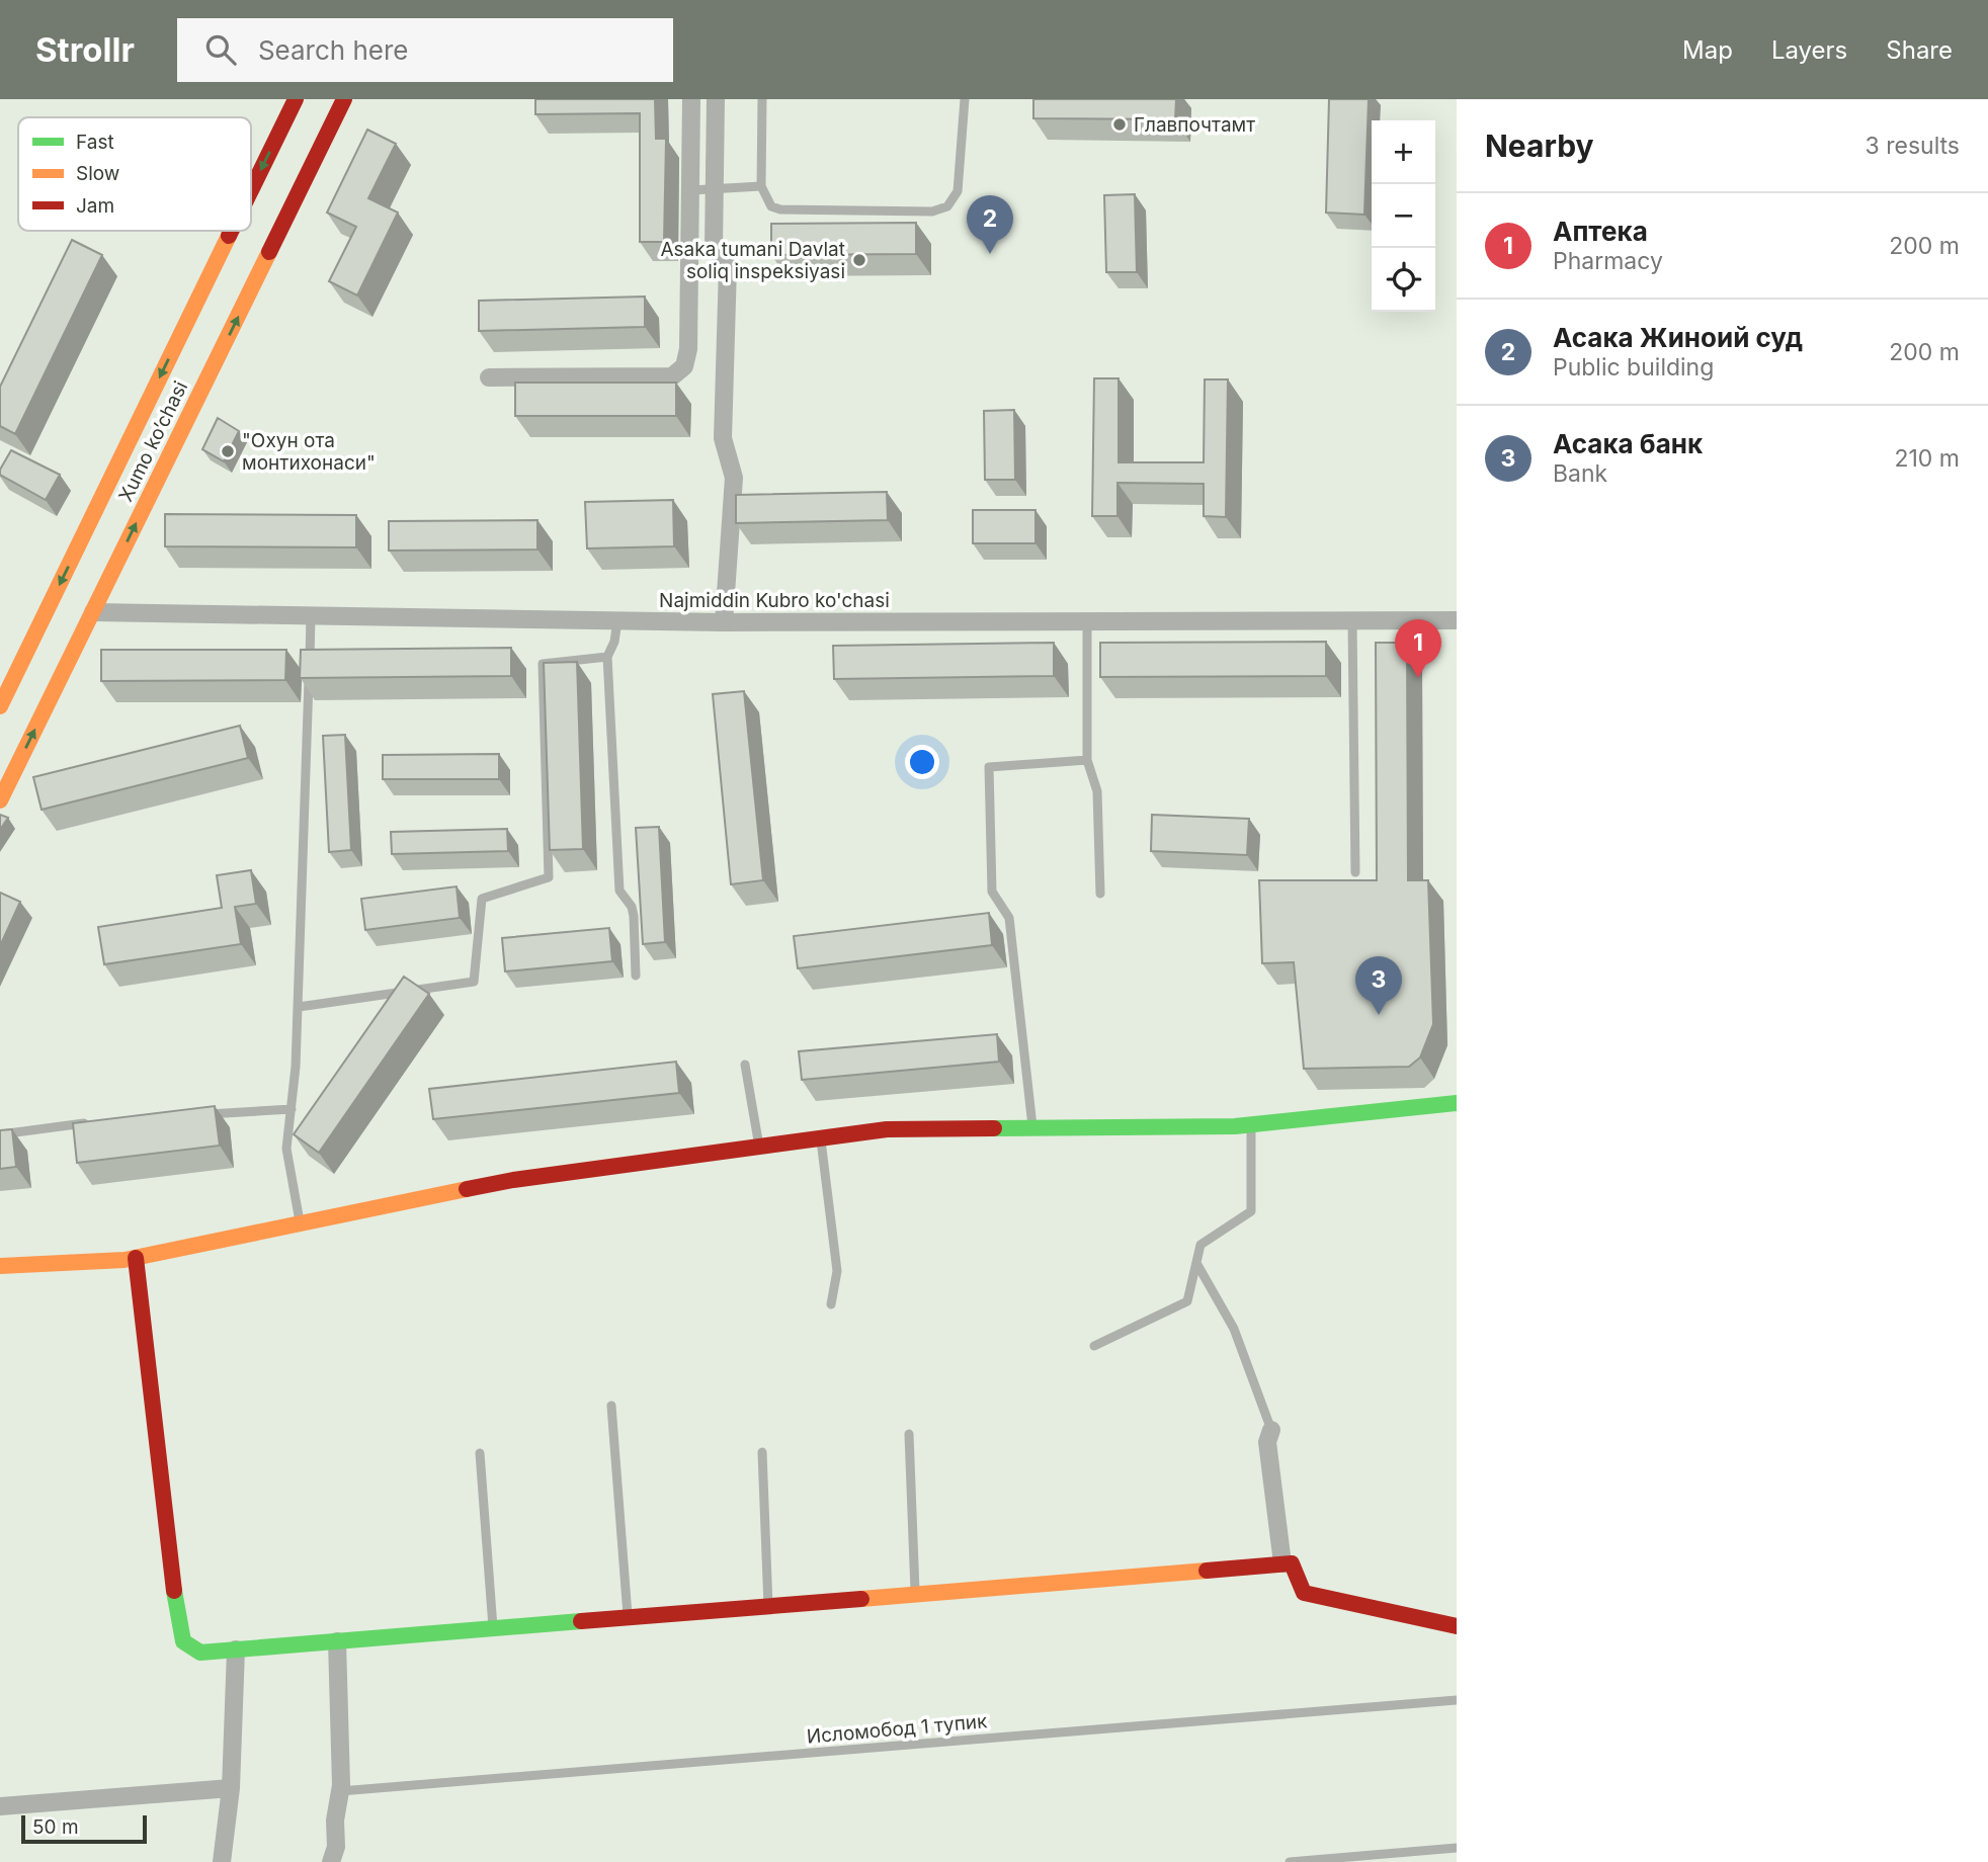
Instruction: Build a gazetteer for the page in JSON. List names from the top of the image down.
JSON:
{
  "streets": {
    "street": ["Xumo ko’chasi", "Najmiddin Kubro ko'chasi"],
    "lane": ["Исломобод 1 тупик"]
  },
  "crossings": [
    ["Xumo ko’chasi", "Najmiddin Kubro ko'chasi"]
  ],
  "places": ["Главпочтамт", "Asaka tumani Davlat soliq inspeksiyasi", "\"Охун ота монтихонаси\""],
  "legend": ["Fast", "Slow", "Jam"],
  "scale_bar": "50 m",
  "page": {
    "header": "Strollr",
    "search": "Search here",
    "nav": ["Map", "Layers", "Share"],
    "heading": ["Nearby", "3 results"],
    "map_buttons": ["+", "−"],
    "list": [
      {
        "mark": "1",
        "name": "Аптека",
        "note": "Pharmacy",
        "value": "200 m"
      },
      {
        "mark": "2",
        "name": "Асака Жиноий суд",
        "note": "Public building",
        "value": "200 m"
      },
      {
        "mark": "3",
        "name": "Асака банк",
        "note": "Bank",
        "value": "210 m"
      }
    ],
    "pins": ["2", "1", "3"],
    "scale": "50 m"
  }
}
